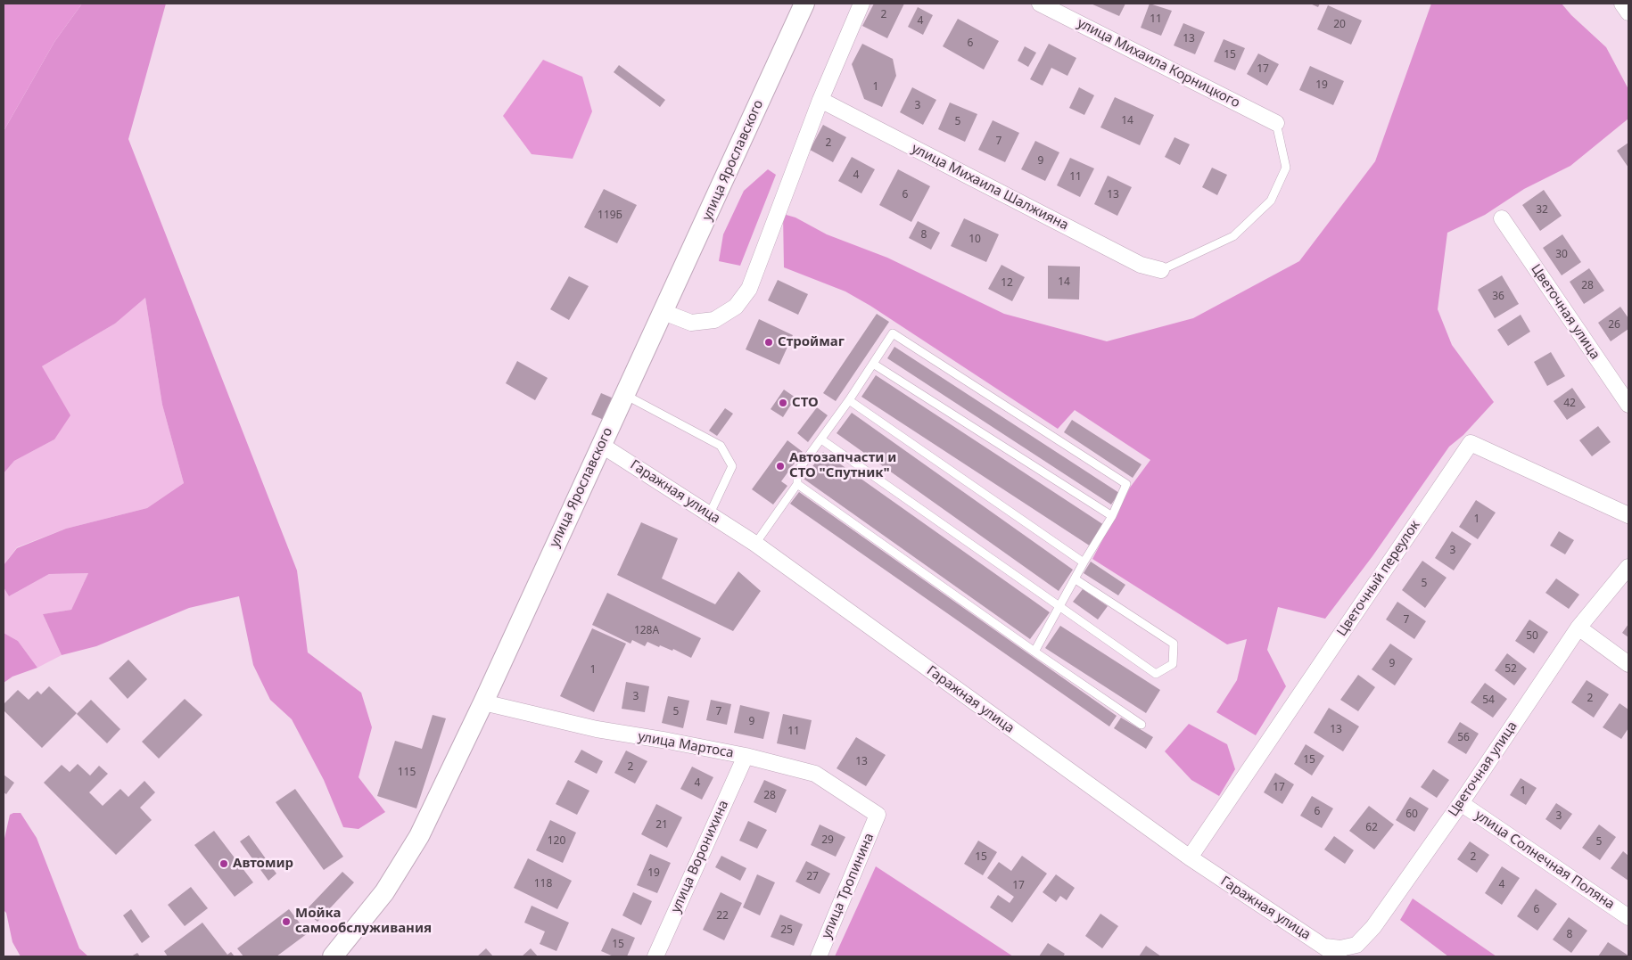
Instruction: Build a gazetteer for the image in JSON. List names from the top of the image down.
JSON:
{
  "streets": {
    "street": [
      "улица Михаила Корницкого",
      "улица Ярославского",
      "улица Михаила Шалжияна",
      "Цветочная улица",
      "Гаражная улица",
      "Цветочный переулок",
      "улица Мартоса",
      "улица Воронихина",
      "улица Солнечная Поляна",
      "улица Тропинина"
    ]
  },
  "crossings": [
    ["улица Ярославского", "Гаражная улица"],
    ["улица Ярославского", "улица Мартоса"],
    ["Цветочная улица", "Гаражная улица"],
    ["Цветочная улица", "улица Солнечная Поляна"],
    ["Гаражная улица", "Цветочный переулок"],
    ["улица Мартоса", "улица Воронихина"],
    ["улица Мартоса", "улица Тропинина"]
  ],
  "places": [
    "Строймаг",
    "СТО",
    "Автозапчасти и СТО \"Спутник\"",
    "Автомир",
    "Мойка самообслуживания"
  ],
  "house_numbers": [
    "2",
    "11",
    "4",
    "20",
    "13",
    "6",
    "15",
    "17",
    "19",
    "1",
    "3",
    "14",
    "5",
    "7",
    "2",
    "9",
    "4",
    "11",
    "6",
    "13",
    "32",
    "119Б",
    "8",
    "10",
    "30",
    "14",
    "12",
    "28",
    "36",
    "26",
    "42",
    "1",
    "3",
    "5",
    "7",
    "128А",
    "50",
    "9",
    "52",
    "1",
    "3",
    "2",
    "54",
    "5",
    "7",
    "9",
    "13",
    "11",
    "56",
    "15",
    "13",
    "2",
    "115",
    "4",
    "17",
    "1",
    "28",
    "6",
    "60",
    "3",
    "21",
    "62",
    "29",
    "120",
    "5",
    "15",
    "2",
    "19",
    "27",
    "118",
    "4",
    "17",
    "6",
    "22",
    "25",
    "8",
    "15"
  ]
}
